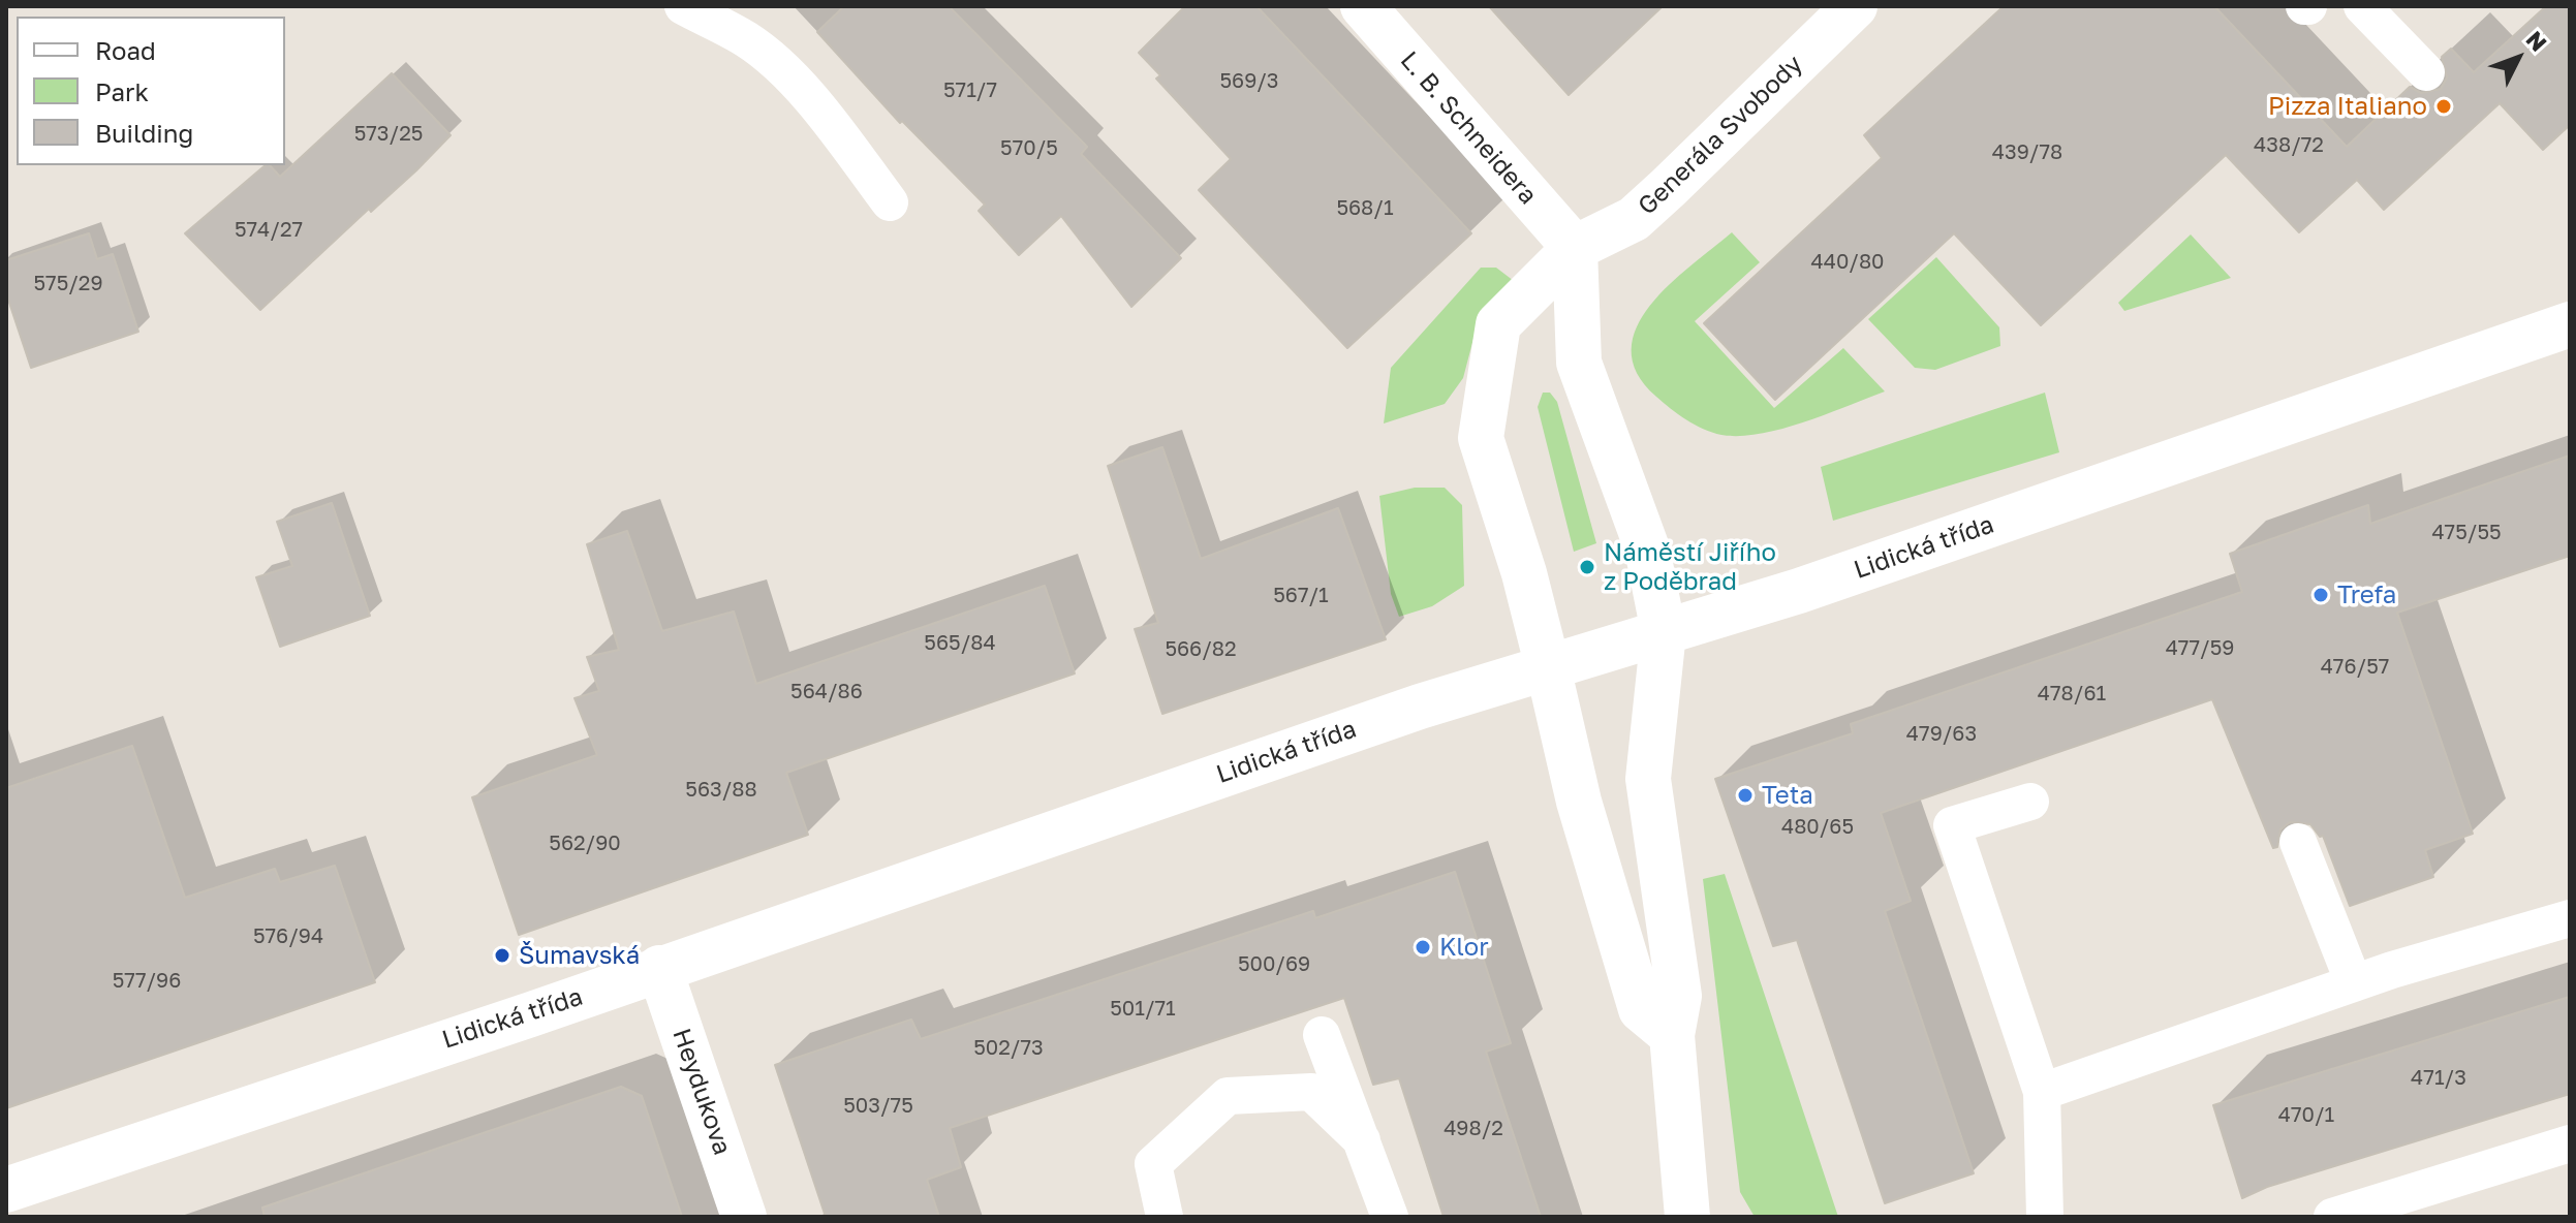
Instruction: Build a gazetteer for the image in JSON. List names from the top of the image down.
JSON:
{
  "streets": {
    "street": [
      "L. B. Schneidera",
      "Generála Svobody",
      "Lidická třída",
      "Heydukova"
    ]
  },
  "crossings": [
    ["L. B. Schneidera", "Generála Svobody"],
    ["Generála Svobody", "Lidická třída"],
    ["Lidická třída", "Heydukova"]
  ],
  "places": [
    "Pizza Italiano",
    "Náměstí Jiřího z Poděbrad",
    "Trefa",
    "Teta",
    "Klor",
    "Šumavská"
  ],
  "house_numbers": [
    "569/3",
    "571/7",
    "573/25",
    "438/72",
    "570/5",
    "439/78",
    "568/1",
    "574/27",
    "440/80",
    "575/29",
    "475/55",
    "567/1",
    "565/84",
    "477/59",
    "566/82",
    "476/57",
    "564/86",
    "478/61",
    "479/63",
    "563/88",
    "480/65",
    "562/90",
    "576/94",
    "500/69",
    "577/96",
    "501/71",
    "502/73",
    "471/3",
    "503/75",
    "470/1",
    "498/2"
  ],
  "legend": ["Road", "Park", "Building"],
  "north": "top right"
}
